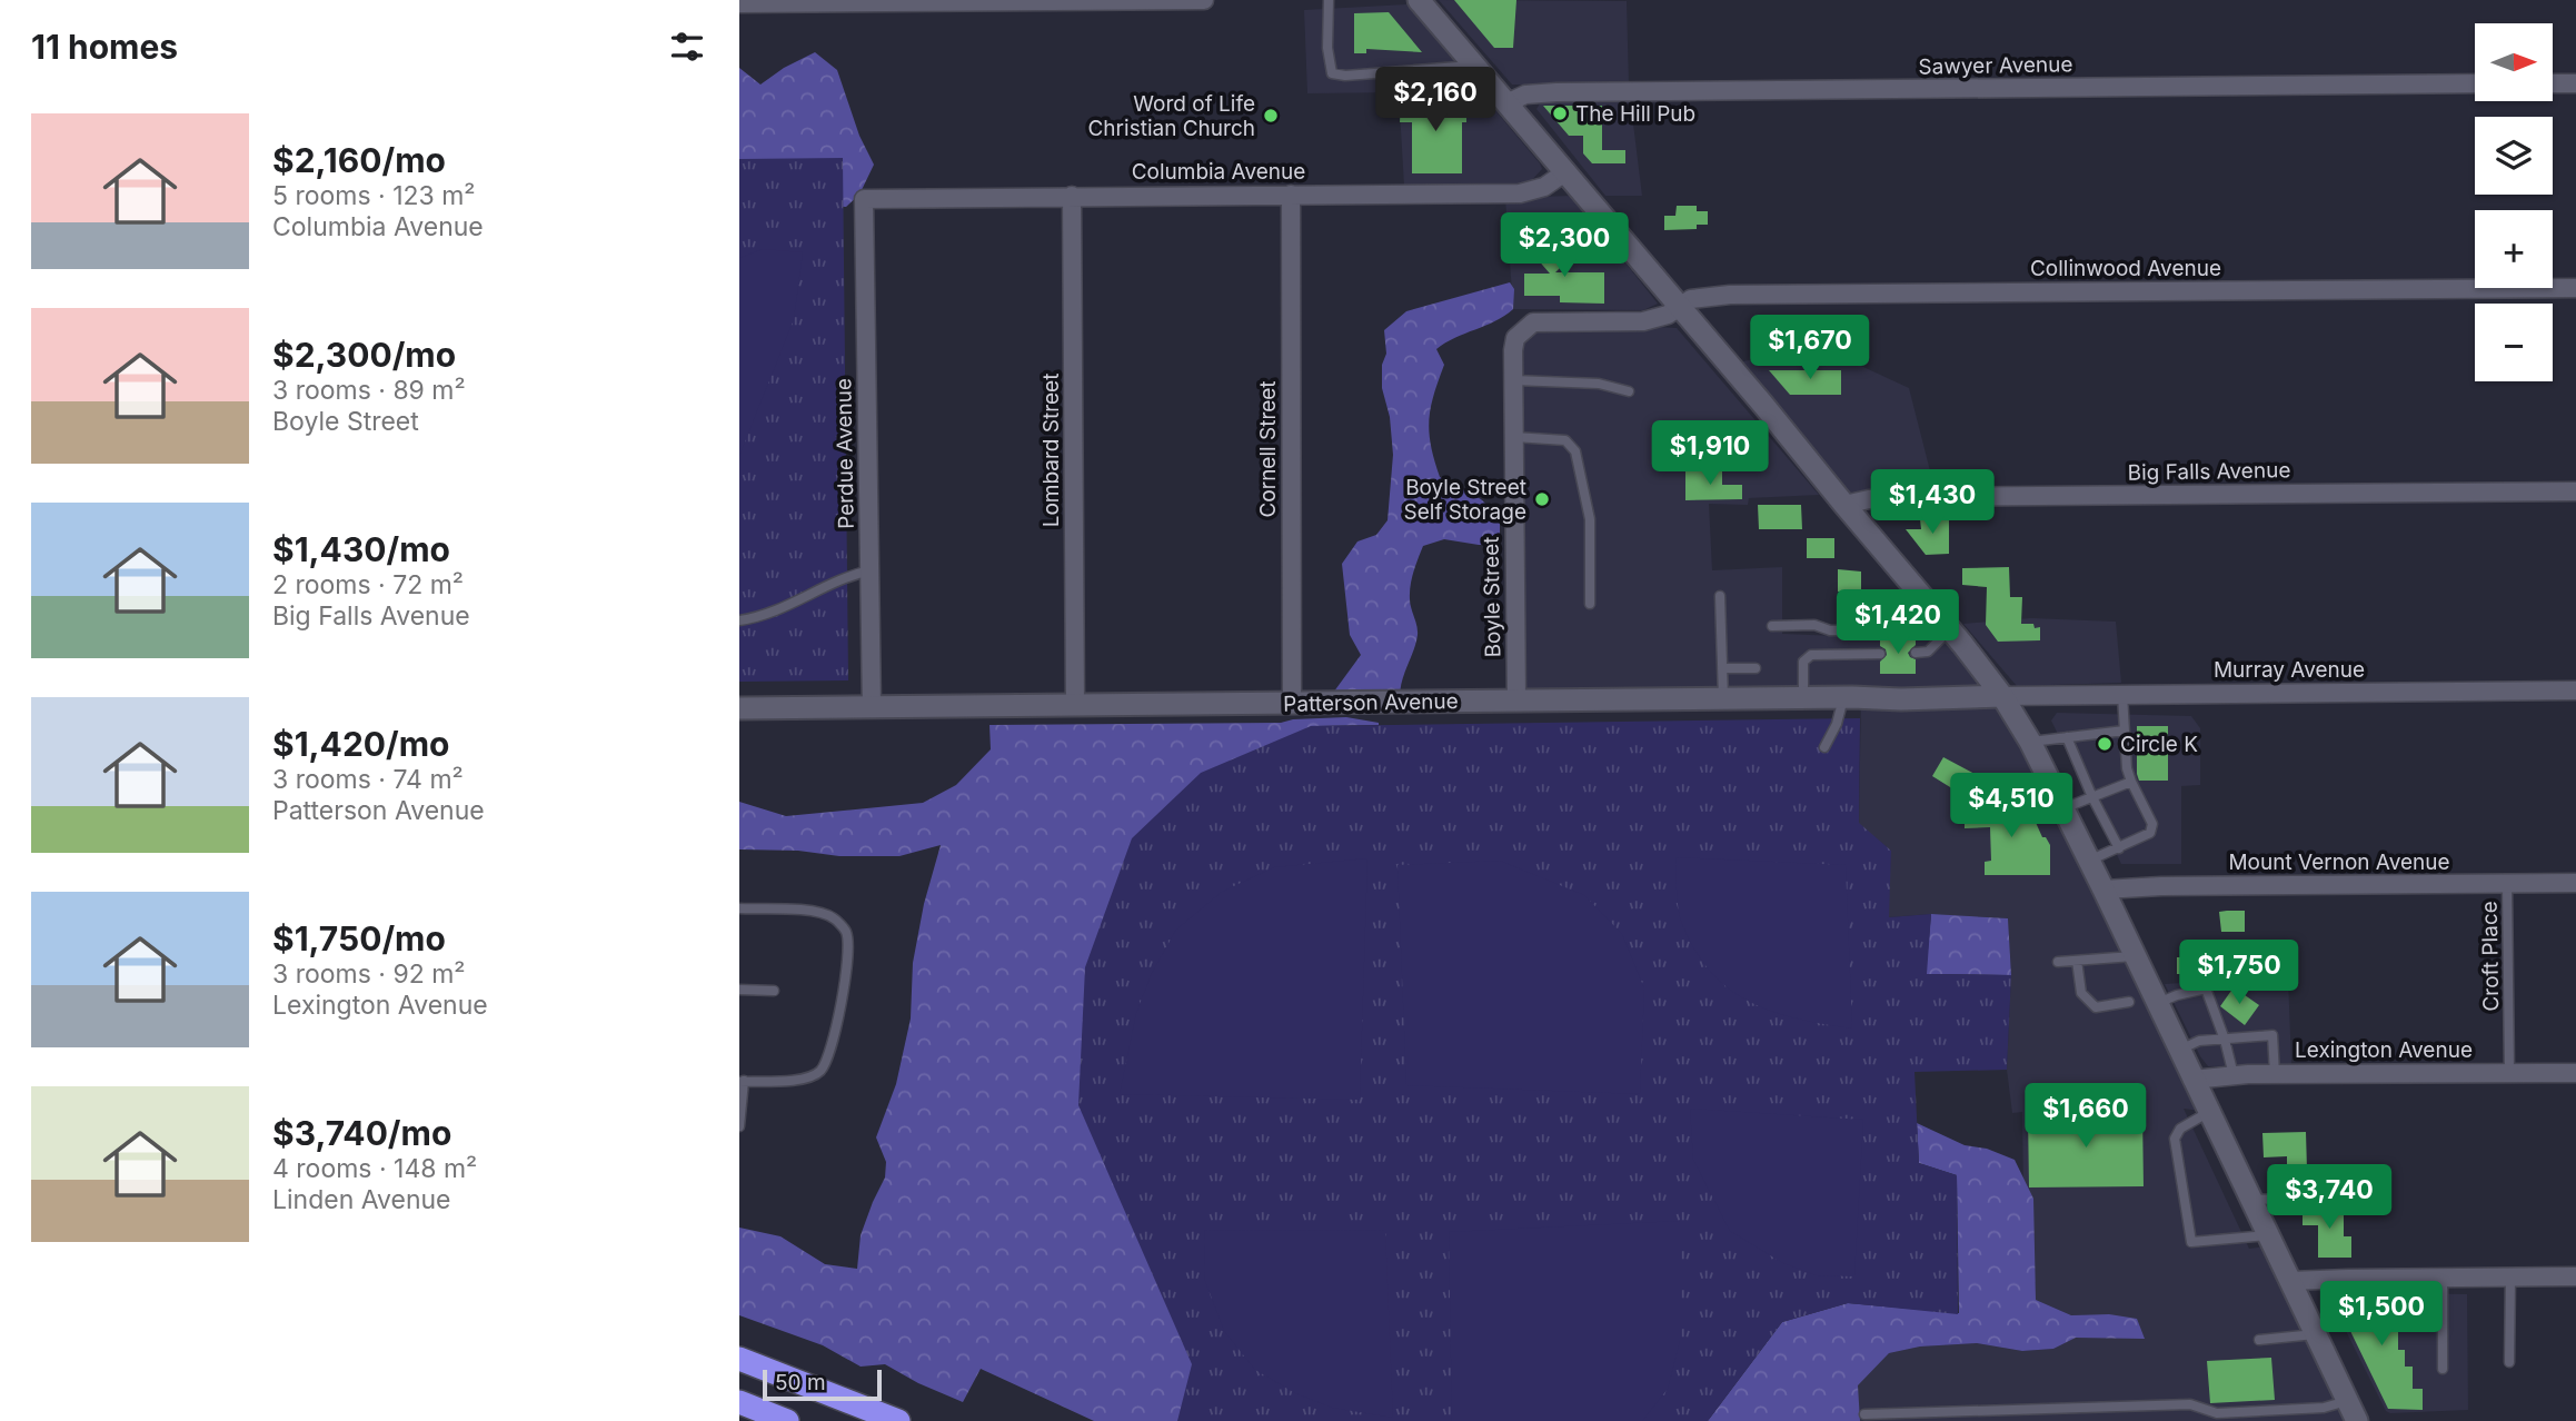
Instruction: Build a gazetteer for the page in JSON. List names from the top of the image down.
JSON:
{
  "streets": {
    "street": [
      "Sawyer Avenue",
      "Columbia Avenue",
      "Collinwood Avenue",
      "Cornell Street",
      "Lombard Street",
      "Perdue Avenue",
      "Big Falls Avenue",
      "Boyle Street",
      "Murray Avenue",
      "Patterson Avenue",
      "Mount Vernon Avenue",
      "Lexington Avenue"
    ],
    "lane": ["Croft Place"]
  },
  "crossings": [
    ["Columbia Avenue", "Cornell Street"],
    ["Columbia Avenue", "Lombard Street"],
    ["Columbia Avenue", "Perdue Avenue"],
    ["Collinwood Avenue", "Boyle Street"],
    ["Cornell Street", "Patterson Avenue"],
    ["Lombard Street", "Patterson Avenue"],
    ["Perdue Avenue", "Patterson Avenue"],
    ["Boyle Street", "Patterson Avenue"],
    ["Murray Avenue", "Patterson Avenue"],
    ["Mount Vernon Avenue", "Croft Place"],
    ["Croft Place", "Lexington Avenue"]
  ],
  "places": [
    "The Hill Pub",
    "Word of Life Christian Church",
    "Boyle Street Self Storage",
    "Circle K"
  ],
  "scale_bar": "50 m",
  "north": "right",
  "page": {
    "heading": "11 homes",
    "map_buttons": ["+", "−"],
    "price": [
      "$2,160",
      "$2,300",
      "$1,670",
      "$1,910",
      "$1,430",
      "$1,420",
      "$4,510",
      "$1,750",
      "$1,660",
      "$3,740",
      "$1,500"
    ],
    "list": [
      {
        "name": "$2,160/mo",
        "note": "5 rooms · 123 m² · Columbia Avenue"
      },
      {
        "name": "$2,300/mo",
        "note": "3 rooms · 89 m² · Boyle Street"
      },
      {
        "name": "$1,430/mo",
        "note": "2 rooms · 72 m² · Big Falls Avenue"
      },
      {
        "name": "$1,420/mo",
        "note": "3 rooms · 74 m² · Patterson Avenue"
      },
      {
        "name": "$1,750/mo",
        "note": "3 rooms · 92 m² · Lexington Avenue"
      },
      {
        "name": "$3,740/mo",
        "note": "4 rooms · 148 m² · Linden Avenue"
      }
    ],
    "scale": "50 m"
  }
}
